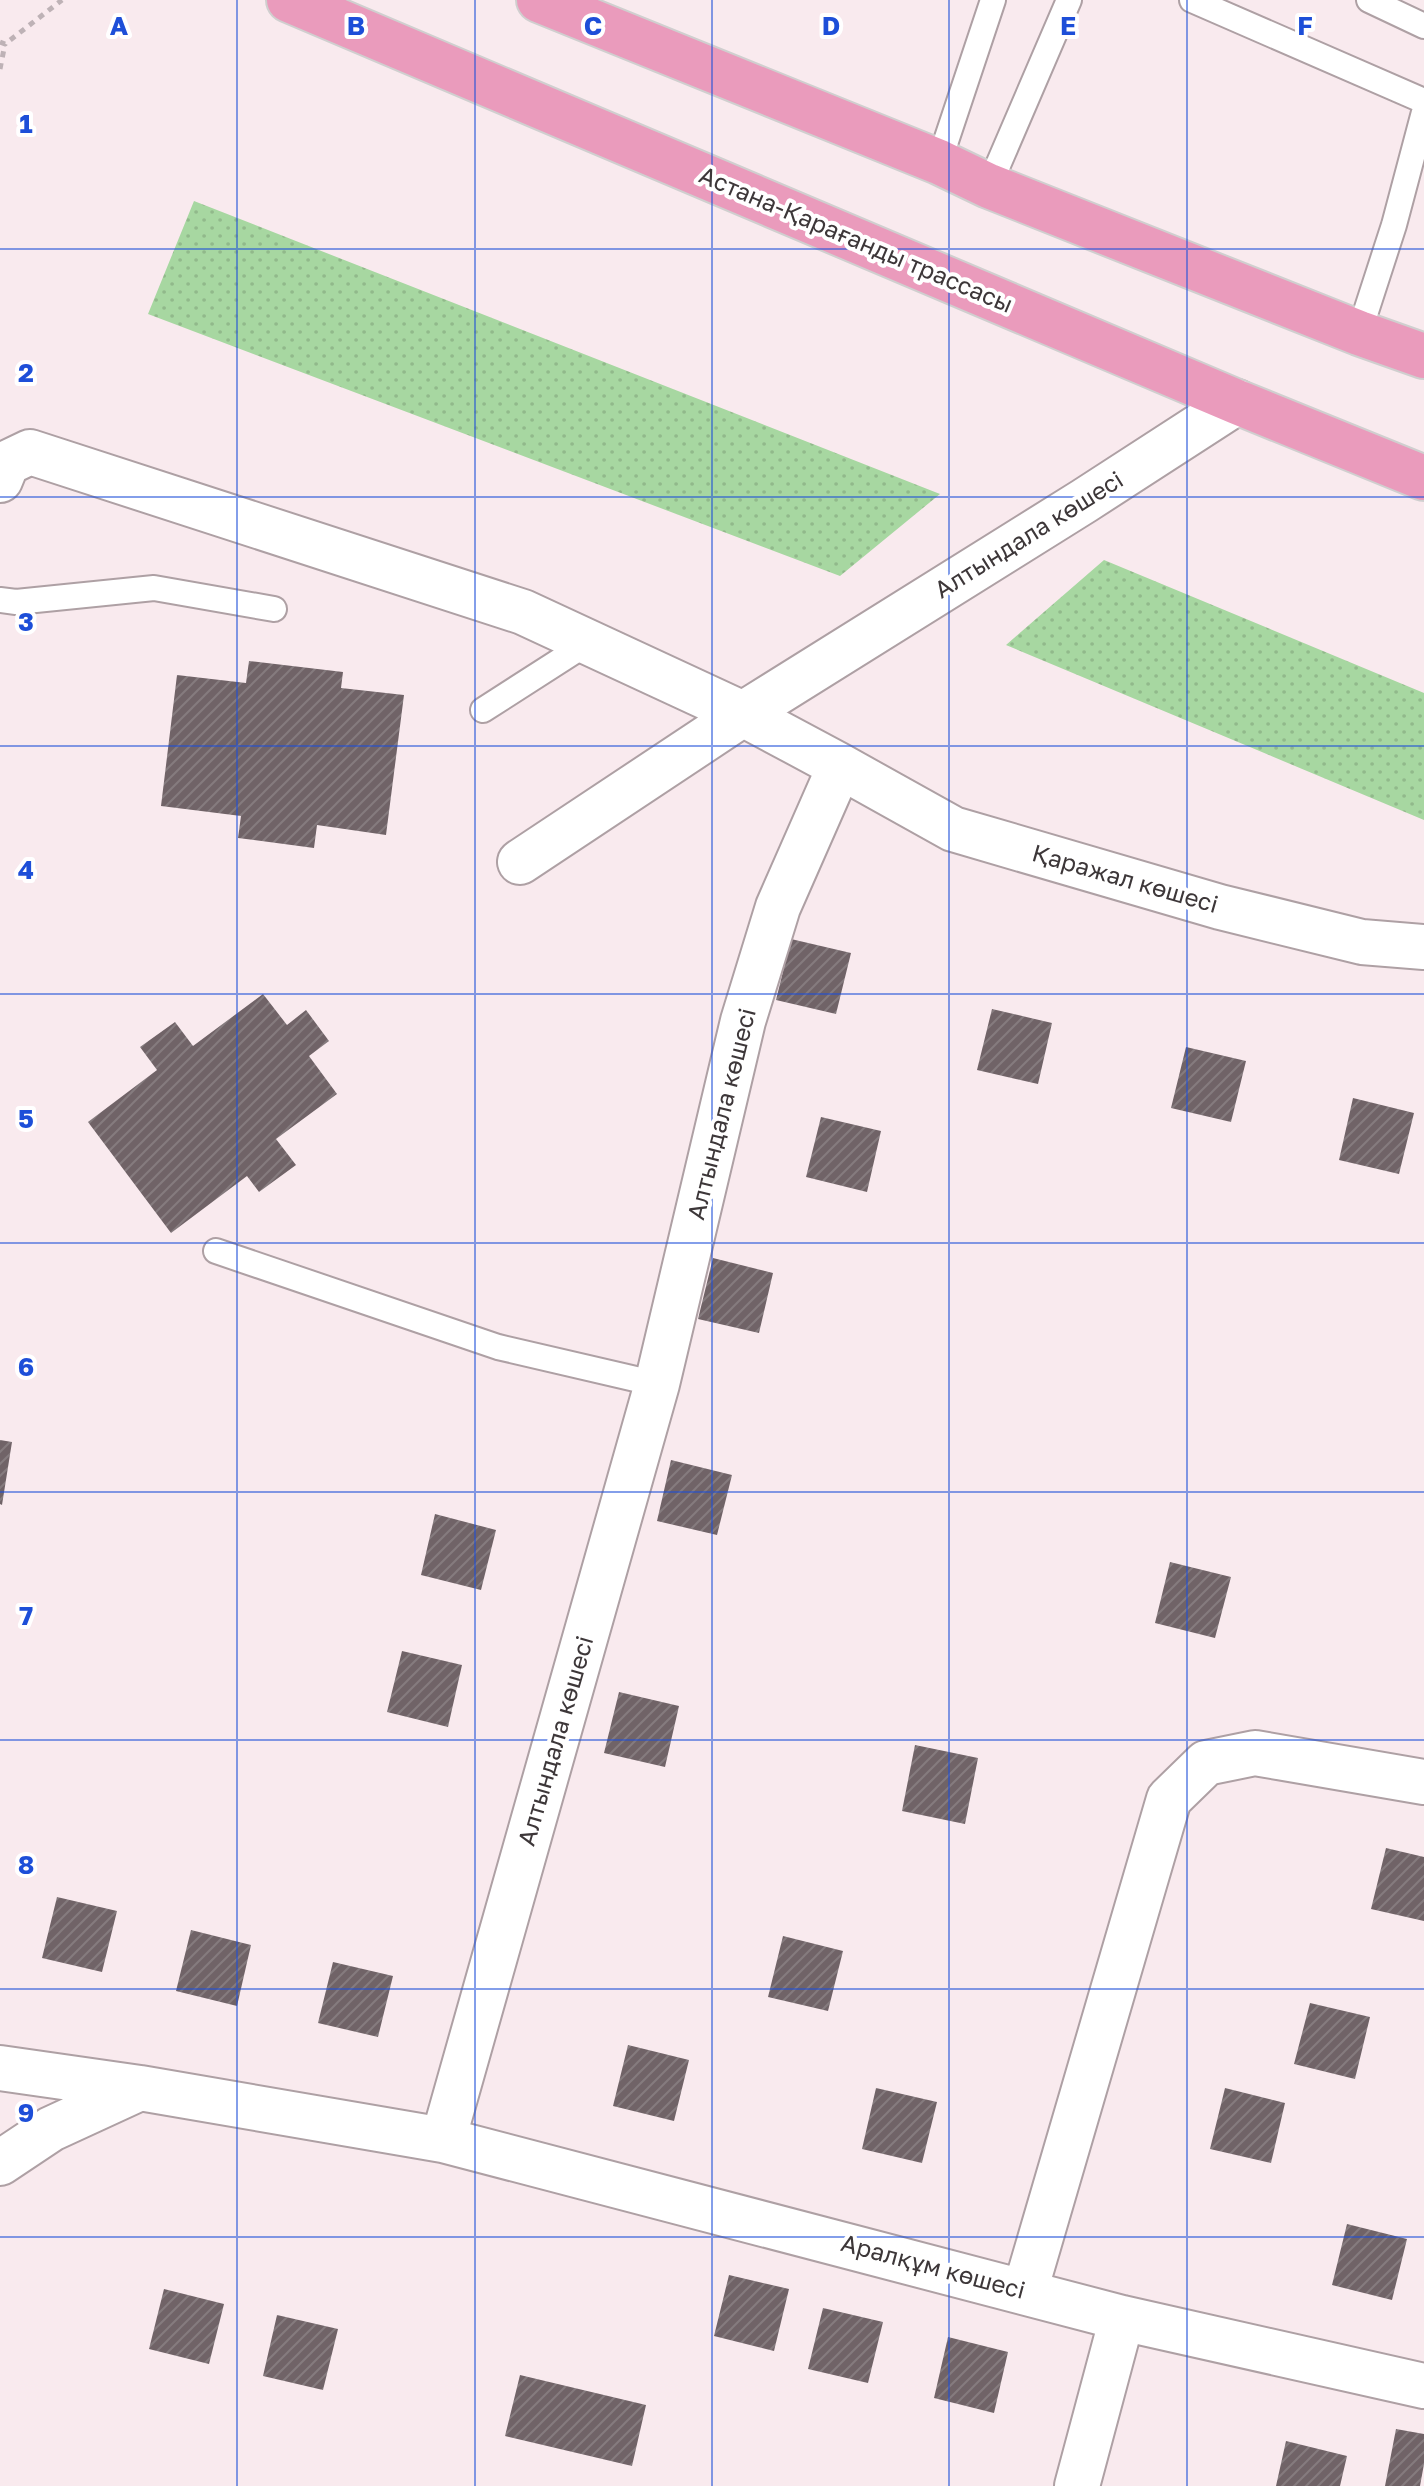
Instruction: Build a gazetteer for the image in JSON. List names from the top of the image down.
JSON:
{
  "streets": {
    "main road": ["Астана-Қарағанды трассасы"],
    "street": ["Алтындала көшесі", "Қаражал көшесі", "Аралқұм көшесі"]
  },
  "crossings": [
    ["Астана-Қарағанды трассасы", "Алтындала көшесі"],
    ["Алтындала көшесі", "Қаражал көшесі"],
    ["Алтындала көшесі", "Аралқұм көшесі"]
  ],
  "grid": {
    "columns": [
      "A",
      "B",
      "C",
      "D",
      "E",
      "F"
    ],
    "rows": [
      "1",
      "2",
      "3",
      "4",
      "5",
      "6",
      "7",
      "8",
      "9"
    ]
  }
}
